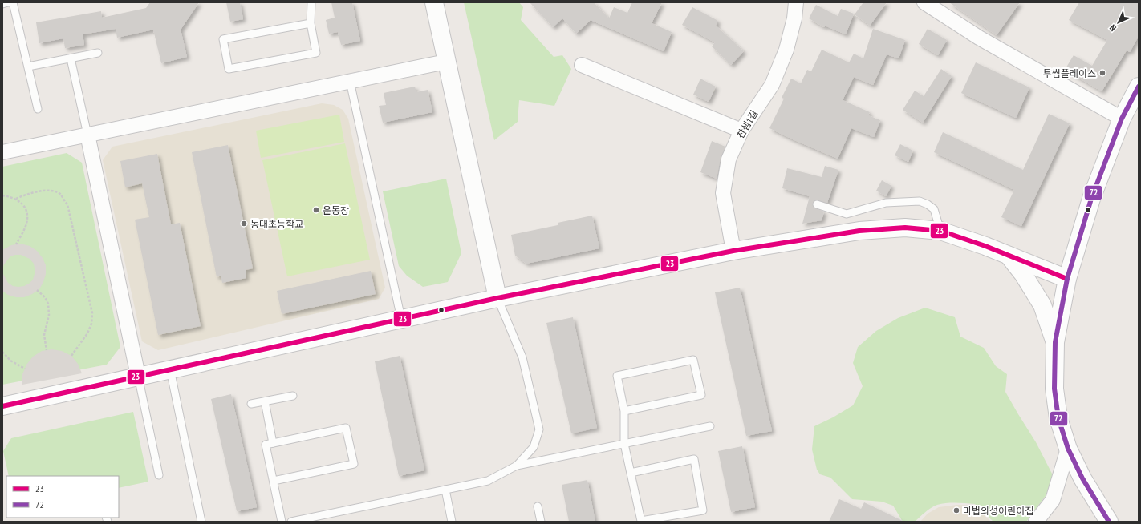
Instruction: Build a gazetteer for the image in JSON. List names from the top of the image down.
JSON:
{
  "streets": {
    "street": ["찬샘1길"]
  },
  "places": [
    "투썸플레이스",
    "운동장",
    "동대초등학교",
    "마법의성어린이집"
  ],
  "lines": ["transit line 72", "transit line 23"],
  "legend": ["23", "72"],
  "north": "bottom left"
}
